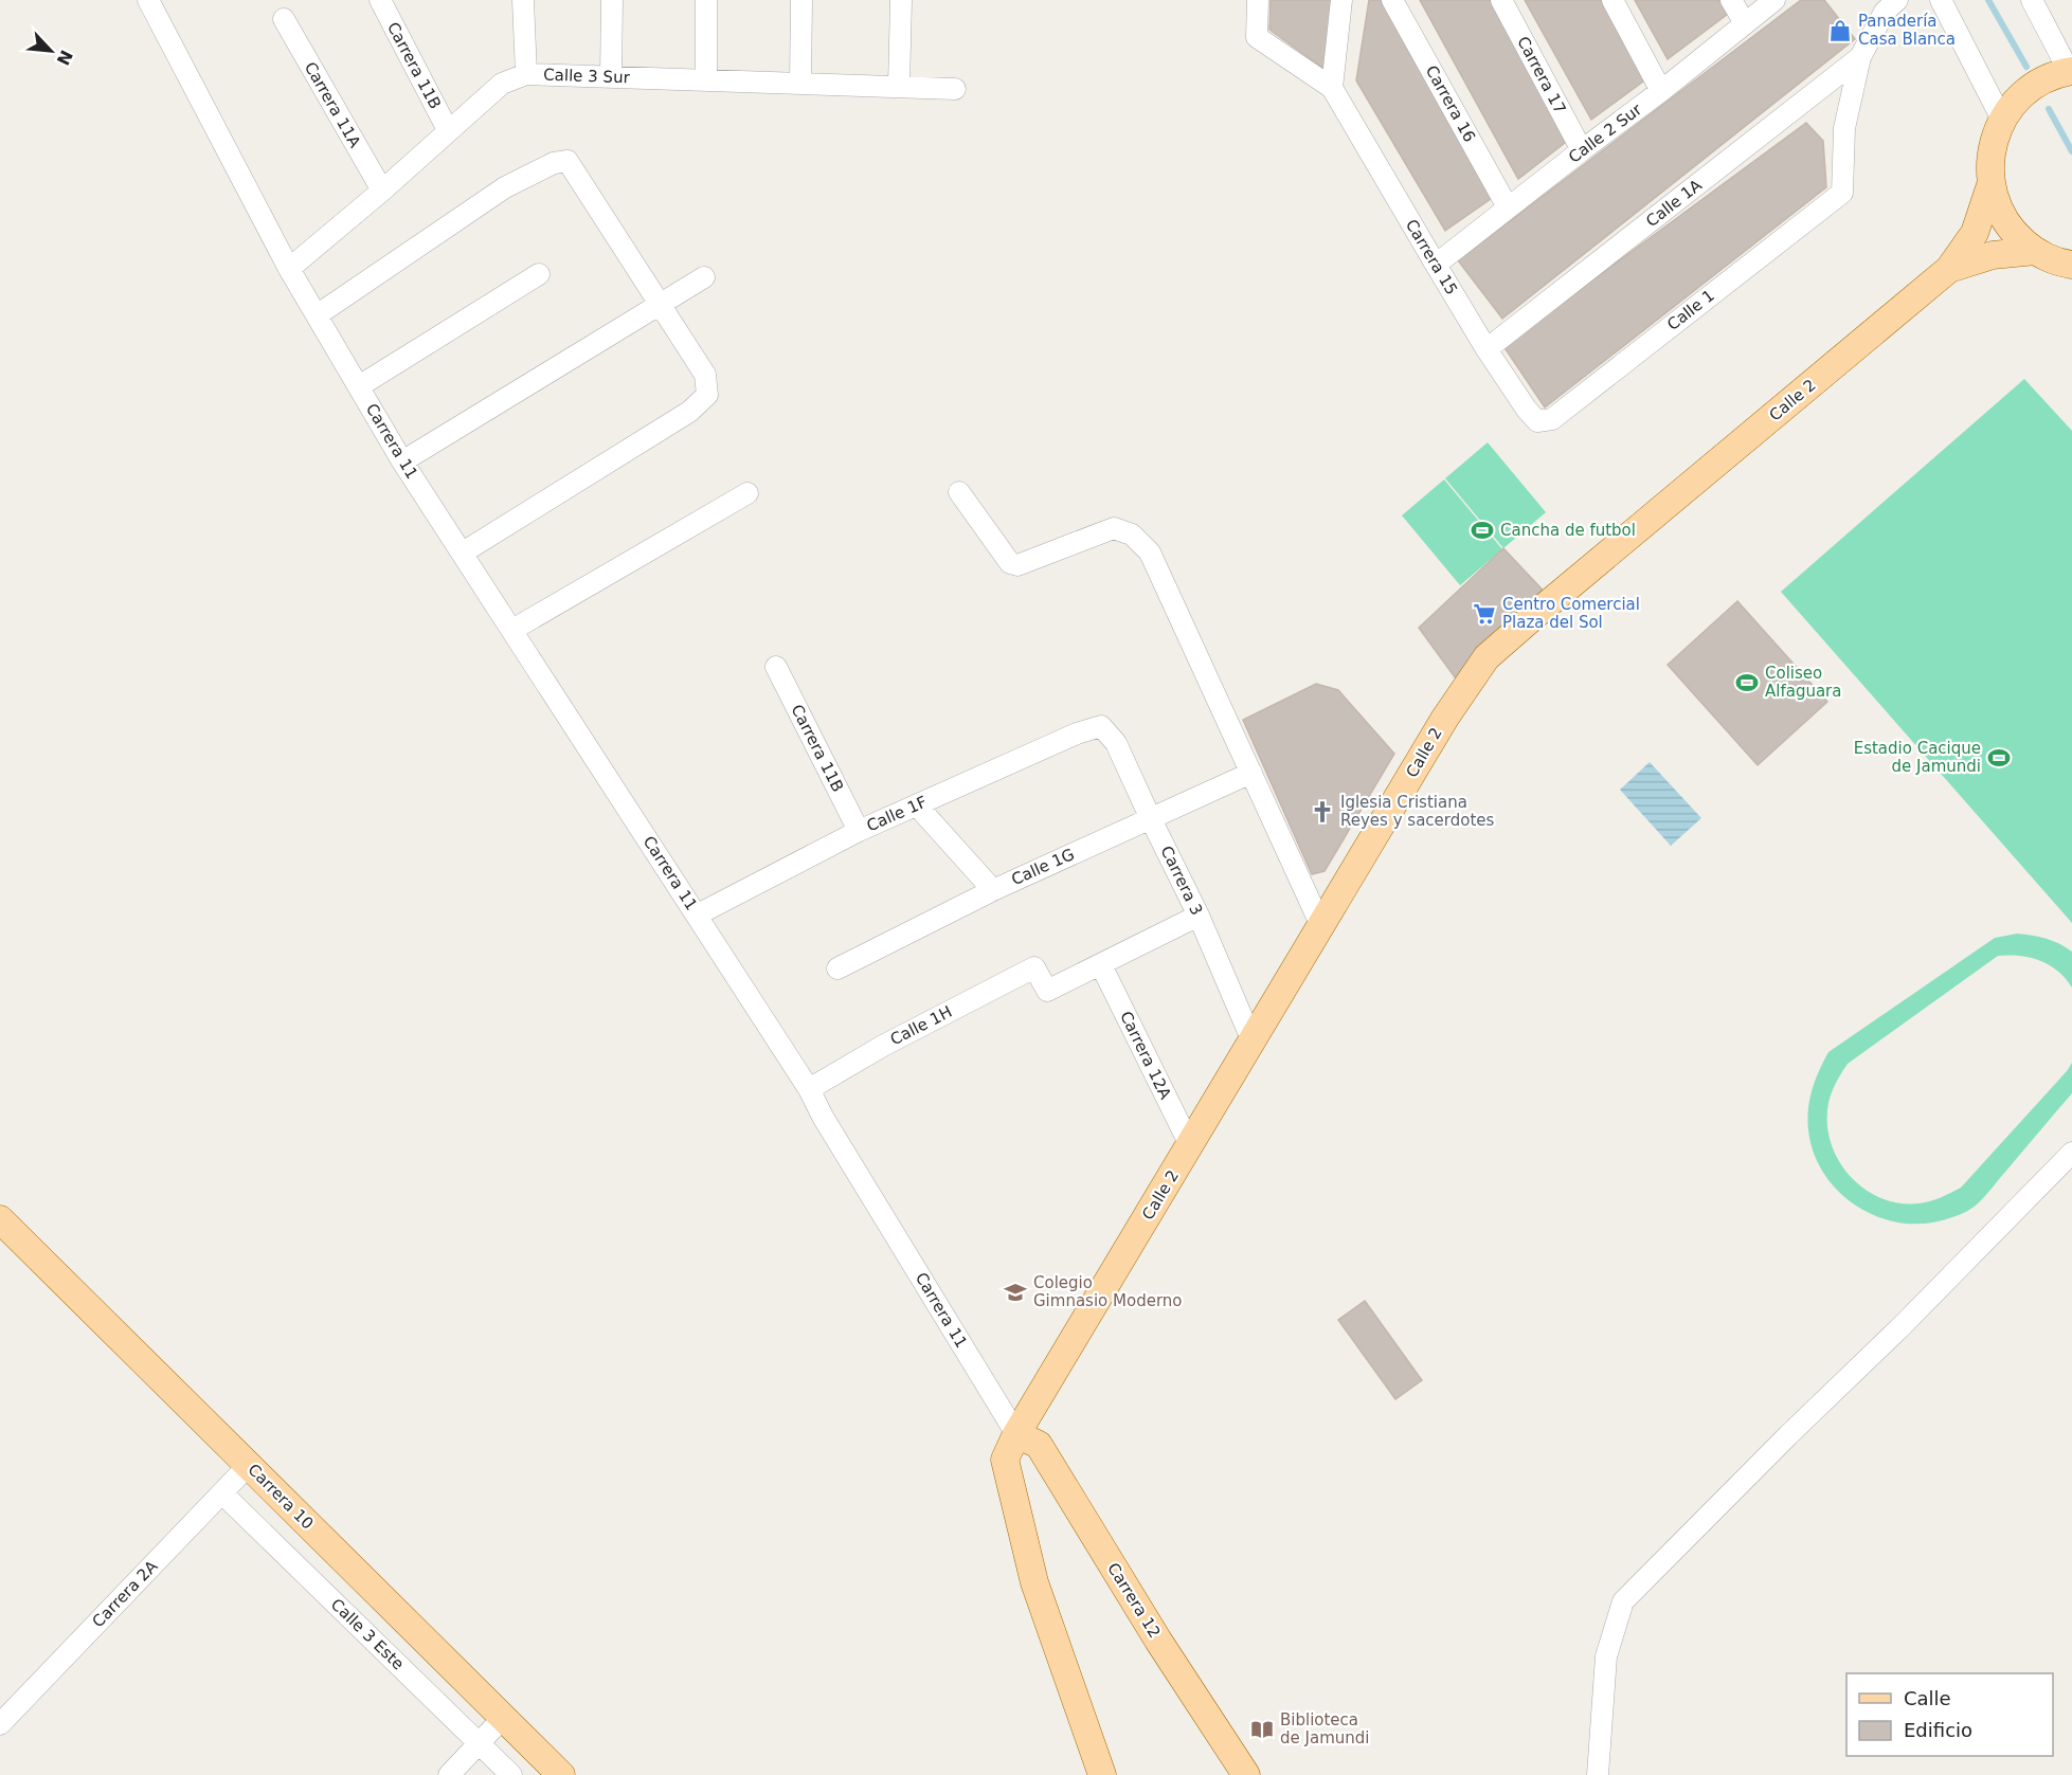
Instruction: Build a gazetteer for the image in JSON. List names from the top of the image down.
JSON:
{
  "streets": {
    "main road": ["Calle 2", "Carrera 10", "Carrera 12"],
    "street": [
      "Carrera 11B",
      "Carrera 17",
      "Calle 3 Sur",
      "Carrera 16",
      "Carrera 11A",
      "Calle 2 Sur",
      "Calle 1A",
      "Carrera 15",
      "Calle 1",
      "Carrera 11",
      "Calle 1F",
      "Calle 1G",
      "Carrera 3",
      "Calle 1H",
      "Carrera 12A",
      "Carrera 2A",
      "Calle 3 Este"
    ]
  },
  "crossings": [
    ["Carrera 11B", "Calle 3 Sur"],
    ["Carrera 11B", "Calle 1F"],
    ["Carrera 17", "Calle 2 Sur"],
    ["Calle 3 Sur", "Carrera 11A"],
    ["Calle 3 Sur", "Carrera 11"],
    ["Carrera 16", "Calle 2 Sur"],
    ["Calle 2 Sur", "Carrera 15"],
    ["Calle 1A", "Carrera 15"],
    ["Calle 1A", "Calle 1"],
    ["Carrera 15", "Calle 1"],
    ["Calle 2", "Carrera 11"],
    ["Calle 2", "Carrera 3"],
    ["Calle 2", "Carrera 12A"],
    ["Calle 2", "Carrera 12"],
    ["Carrera 11", "Calle 1F"],
    ["Carrera 11", "Calle 1H"],
    ["Carrera 11", "Carrera 12"],
    ["Calle 1F", "Carrera 3"],
    ["Calle 1G", "Carrera 3"],
    ["Calle 1H", "Carrera 12A"],
    ["Carrera 10", "Carrera 2A"],
    ["Carrera 2A", "Calle 3 Este"]
  ],
  "places": {
    "shop": ["Panadería Casa Blanca"],
    "sports": ["Cancha de futbol", "Coliseo Alfaguara", "Estadio Cacique de Jamundi"],
    "supermarket": ["Centro Comercial Plaza del Sol"],
    "church": ["Iglesia Cristiana Reyes y sacerdotes"],
    "school or university": ["Colegio Gimnasio Moderno"],
    "library": ["Biblioteca de Jamundi"]
  },
  "legend": ["Calle", "Edificio"],
  "north": "bottom right"
}
